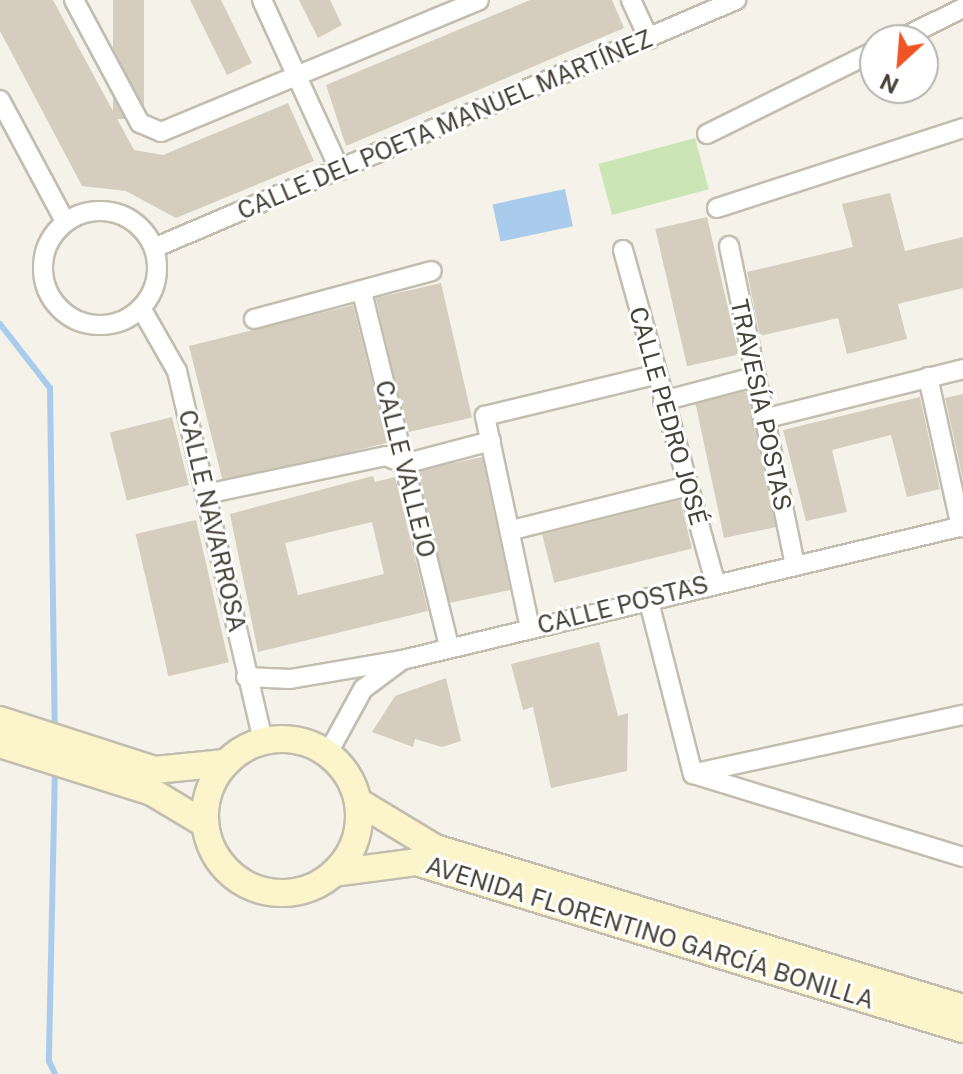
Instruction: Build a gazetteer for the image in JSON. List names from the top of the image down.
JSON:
{
  "streets": {
    "street": [
      "CALLE DEL POETA MANUEL MARTÍNEZ",
      "TRAVESÍA POSTAS",
      "CALLE PEDRO JOSÉ",
      "CALLE VALLEJO",
      "CALLE NAVARROSA",
      "CALLE POSTAS",
      "AVENIDA FLORENTINO GARCÍA BONILLA"
    ]
  },
  "crossings": [
    ["CALLE DEL POETA MANUEL MARTÍNEZ", "CALLE NAVARROSA"],
    ["TRAVESÍA POSTAS", "CALLE POSTAS"],
    ["CALLE PEDRO JOSÉ", "CALLE POSTAS"],
    ["CALLE VALLEJO", "CALLE POSTAS"],
    ["CALLE NAVARROSA", "CALLE POSTAS"],
    ["CALLE NAVARROSA", "AVENIDA FLORENTINO GARCÍA BONILLA"],
    ["CALLE POSTAS", "AVENIDA FLORENTINO GARCÍA BONILLA"]
  ],
  "north": "bottom left"
}
